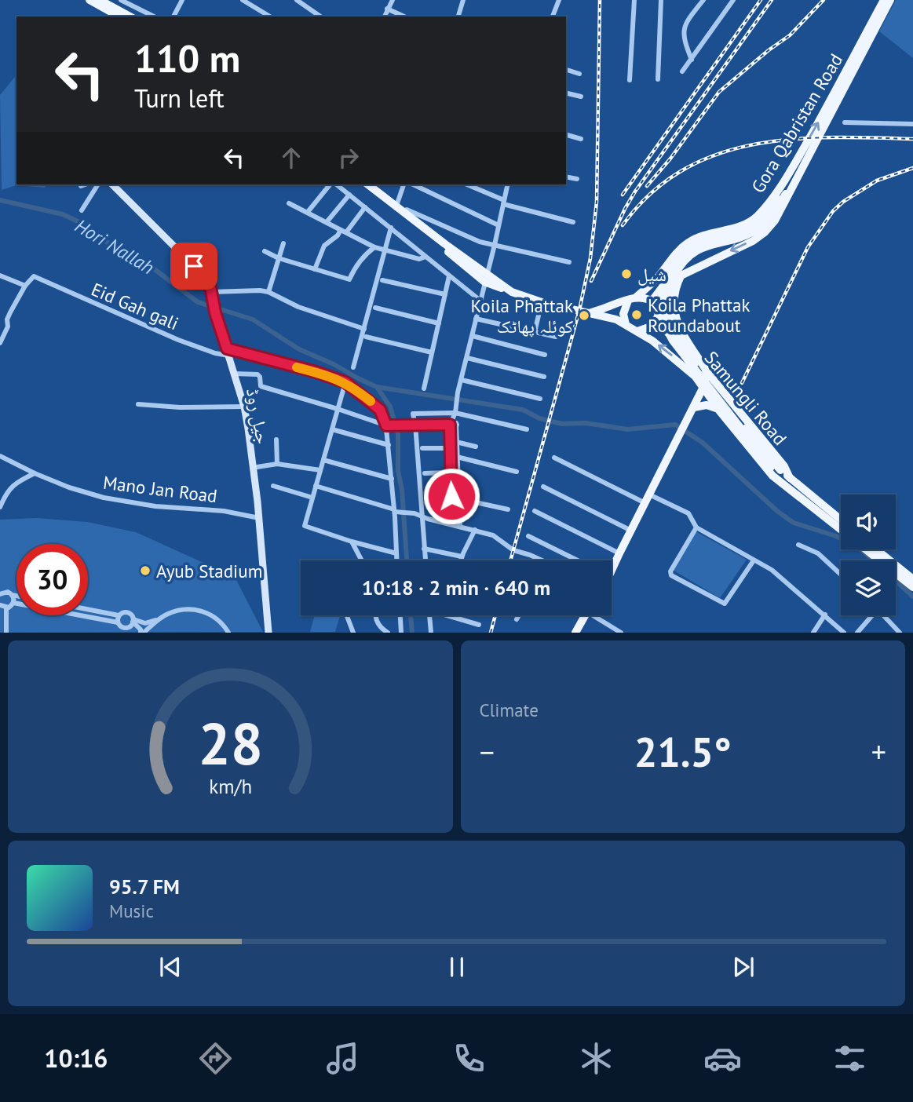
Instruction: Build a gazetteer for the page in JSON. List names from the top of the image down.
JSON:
{
  "streets": {
    "main road": ["Gora Qabristan Road", "Samungli Road", "جیل روڈ"],
    "street": ["Eid Gah gali", "Mano Jan Road"]
  },
  "crossings": [
    ["Gora Qabristan Road", "Samungli Road"],
    ["Eid Gah gali", "جیل روڈ"],
    ["جیل روڈ", "Mano Jan Road"]
  ],
  "water": ["Hori Nallah"],
  "places": [
    "شیل",
    "Koila Phattak Roundabout",
    "Koila Phattak کوئلہ پھاٹک",
    "Ayub Stadium"
  ],
  "page": {
    "turn": ["110 m", "Turn left"],
    "limit": "30",
    "trip": "10:18 · 2 min · 640 m",
    "tile": "Climate",
    "heat": ["−", "21.5°", "+"],
    "song": ["95.7 FM", "Music"],
    "tabs": "10:16",
    "gauge": ["28", "km/h"]
  }
}
